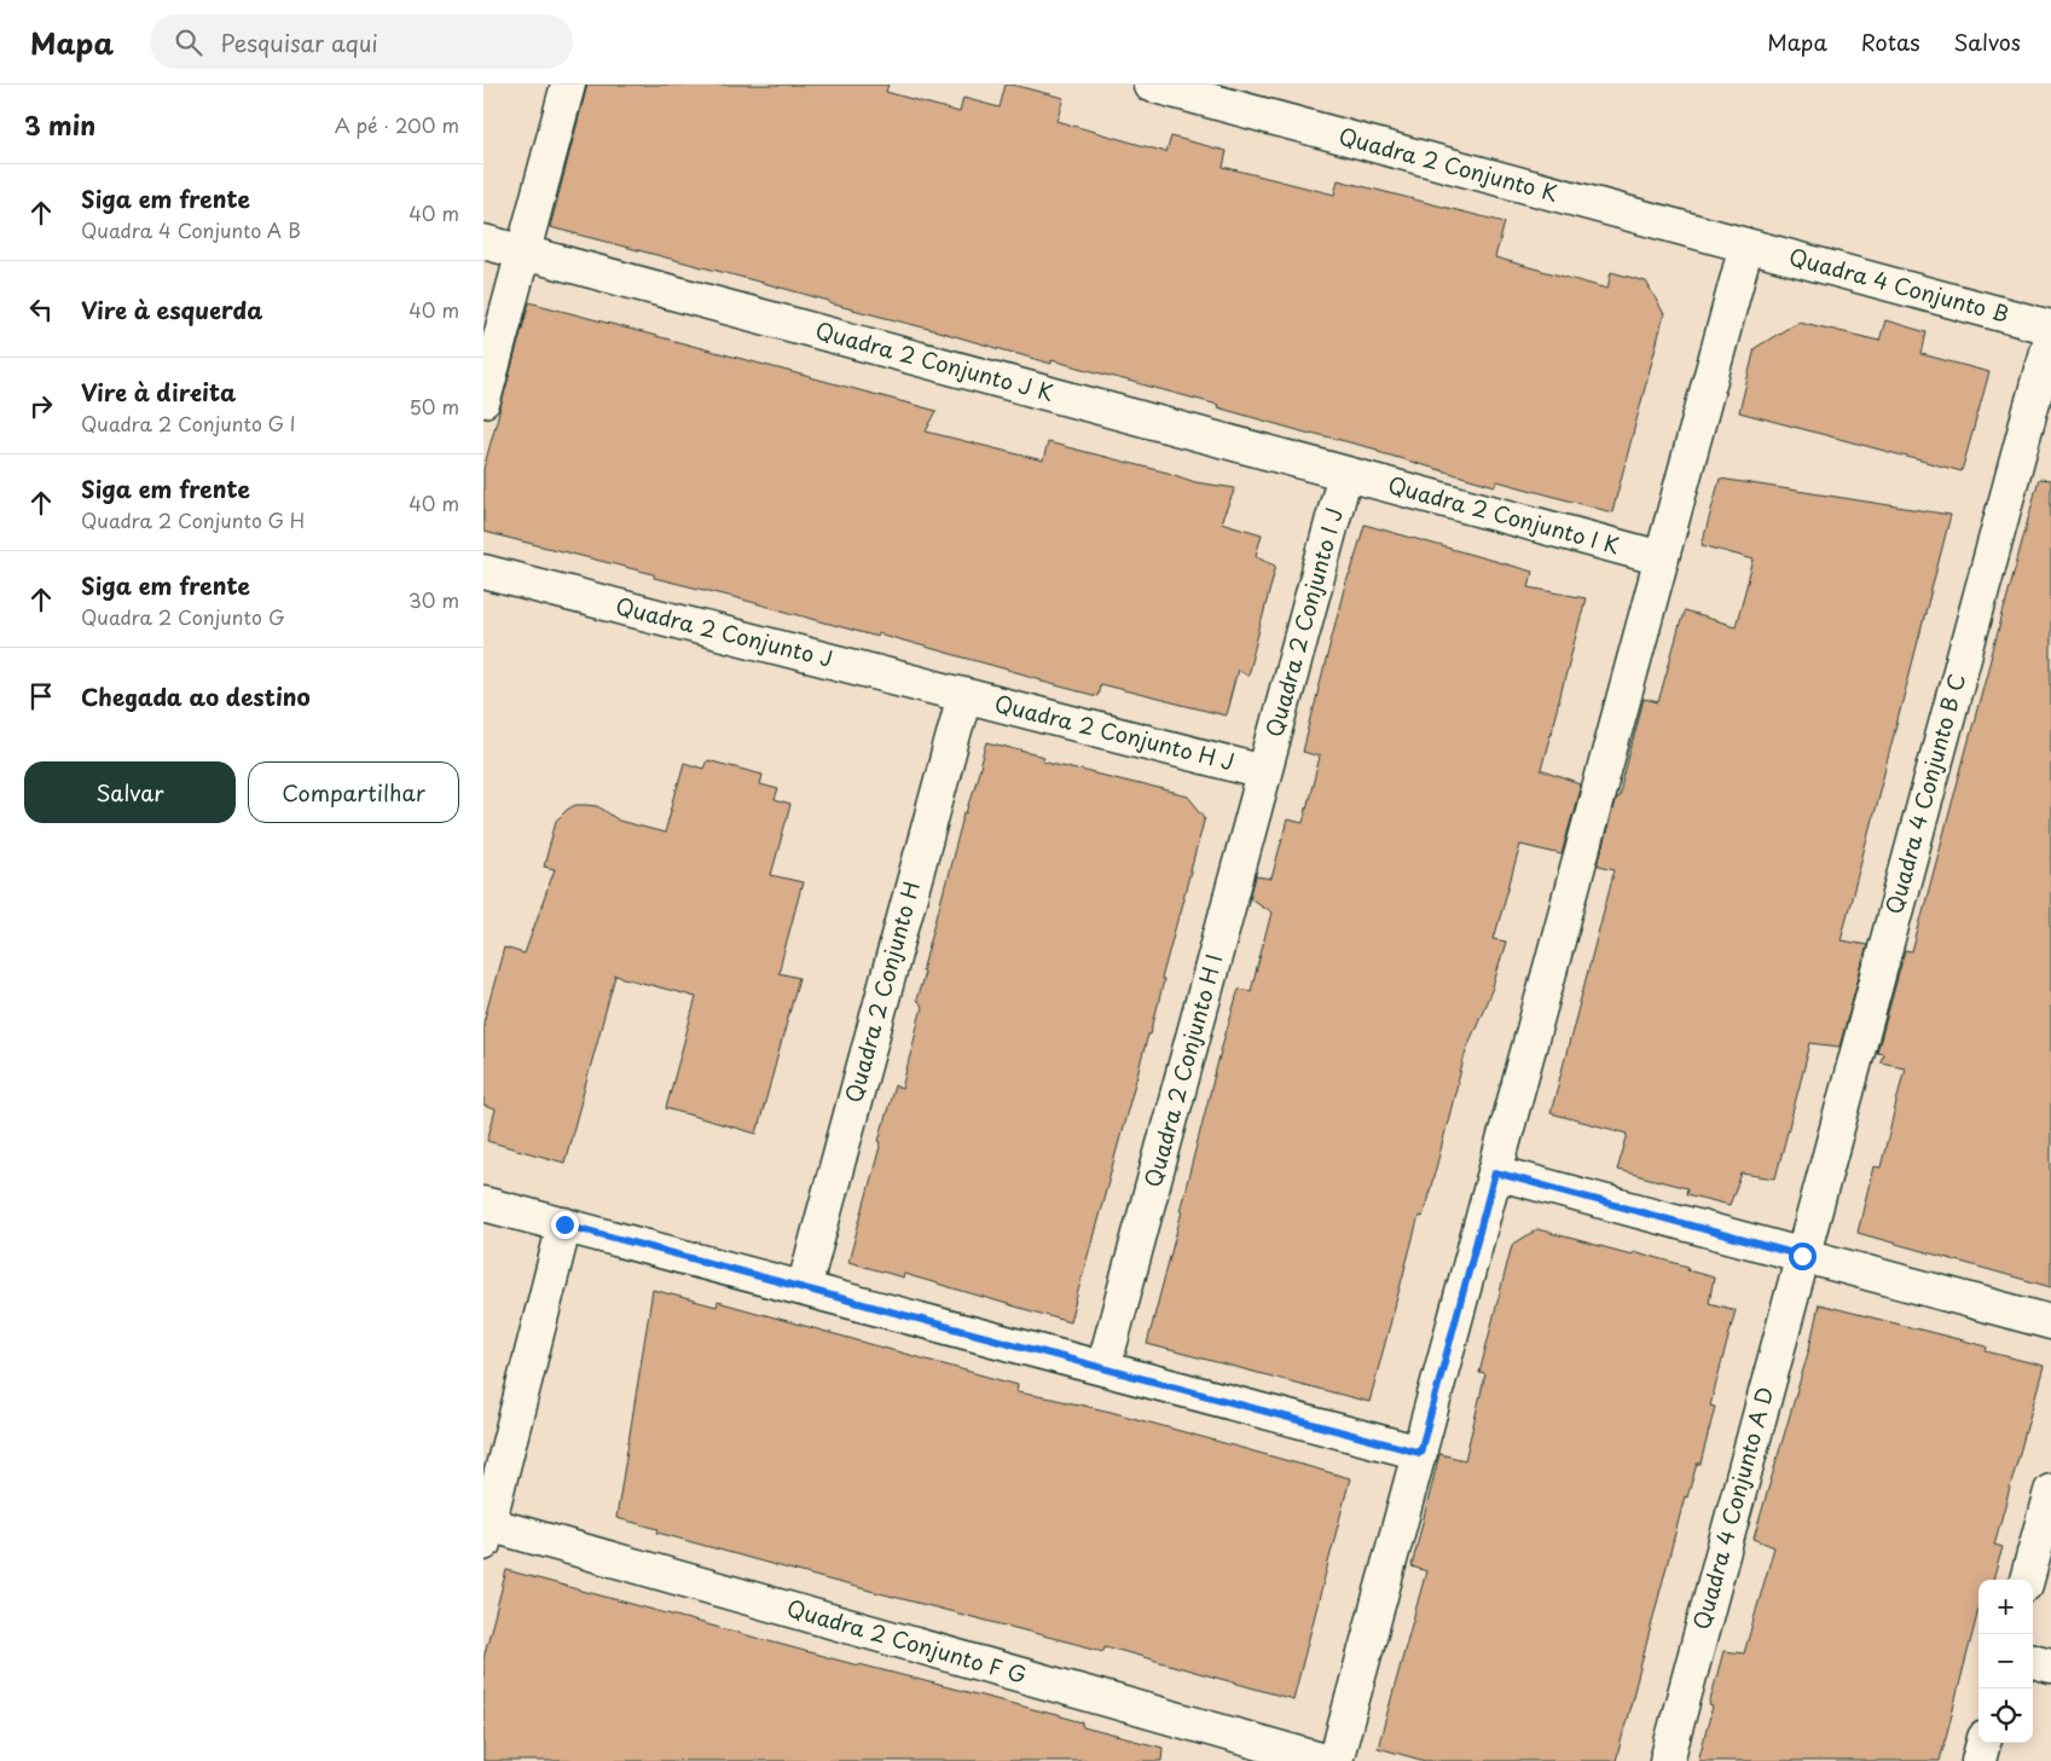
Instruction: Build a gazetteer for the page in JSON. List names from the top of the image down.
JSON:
{
  "streets": {
    "street": [
      "Quadra 2 Conjunto K",
      "Quadra 4 Conjunto B",
      "Quadra 2 Conjunto J K",
      "Quadra 2 Conjunto I K",
      "Quadra 2 Conjunto I J",
      "Quadra 2 Conjunto J",
      "Quadra 2 Conjunto H J",
      "Quadra 4 Conjunto B C",
      "Quadra 2 Conjunto H",
      "Quadra 2 Conjunto H I",
      "Quadra 4 Conjunto A D",
      "Quadra 2 Conjunto F G"
    ]
  },
  "crossings": [
    ["Quadra 2 Conjunto K", "Quadra 4 Conjunto B"],
    ["Quadra 2 Conjunto J K", "Quadra 2 Conjunto I K"],
    ["Quadra 2 Conjunto J K", "Quadra 2 Conjunto I J"],
    ["Quadra 2 Conjunto I K", "Quadra 2 Conjunto I J"],
    ["Quadra 2 Conjunto I J", "Quadra 2 Conjunto H J"],
    ["Quadra 2 Conjunto I J", "Quadra 2 Conjunto H I"],
    ["Quadra 2 Conjunto J", "Quadra 2 Conjunto H J"],
    ["Quadra 2 Conjunto J", "Quadra 2 Conjunto H"],
    ["Quadra 2 Conjunto H J", "Quadra 2 Conjunto H"],
    ["Quadra 2 Conjunto H J", "Quadra 2 Conjunto H I"],
    ["Quadra 4 Conjunto B C", "Quadra 4 Conjunto A D"]
  ],
  "page": {
    "header": "Mapa",
    "search": "Pesquisar aqui",
    "nav": ["Mapa", "Rotas", "Salvos"],
    "heading": ["3 min", "A pé · 200 m"],
    "list": [
      ["Siga em frente", "Quadra 4 Conjunto A B", "40 m"],
      ["Vire à esquerda", "40 m"],
      ["Vire à direita", "Quadra 2 Conjunto G I", "50 m"],
      ["Siga em frente", "Quadra 2 Conjunto G H", "40 m"],
      ["Siga em frente", "Quadra 2 Conjunto G", "30 m"],
      "Chegada ao destino"
    ],
    "buttons": ["Salvar", "Compartilhar"],
    "map_buttons": ["+", "−"]
  }
}
